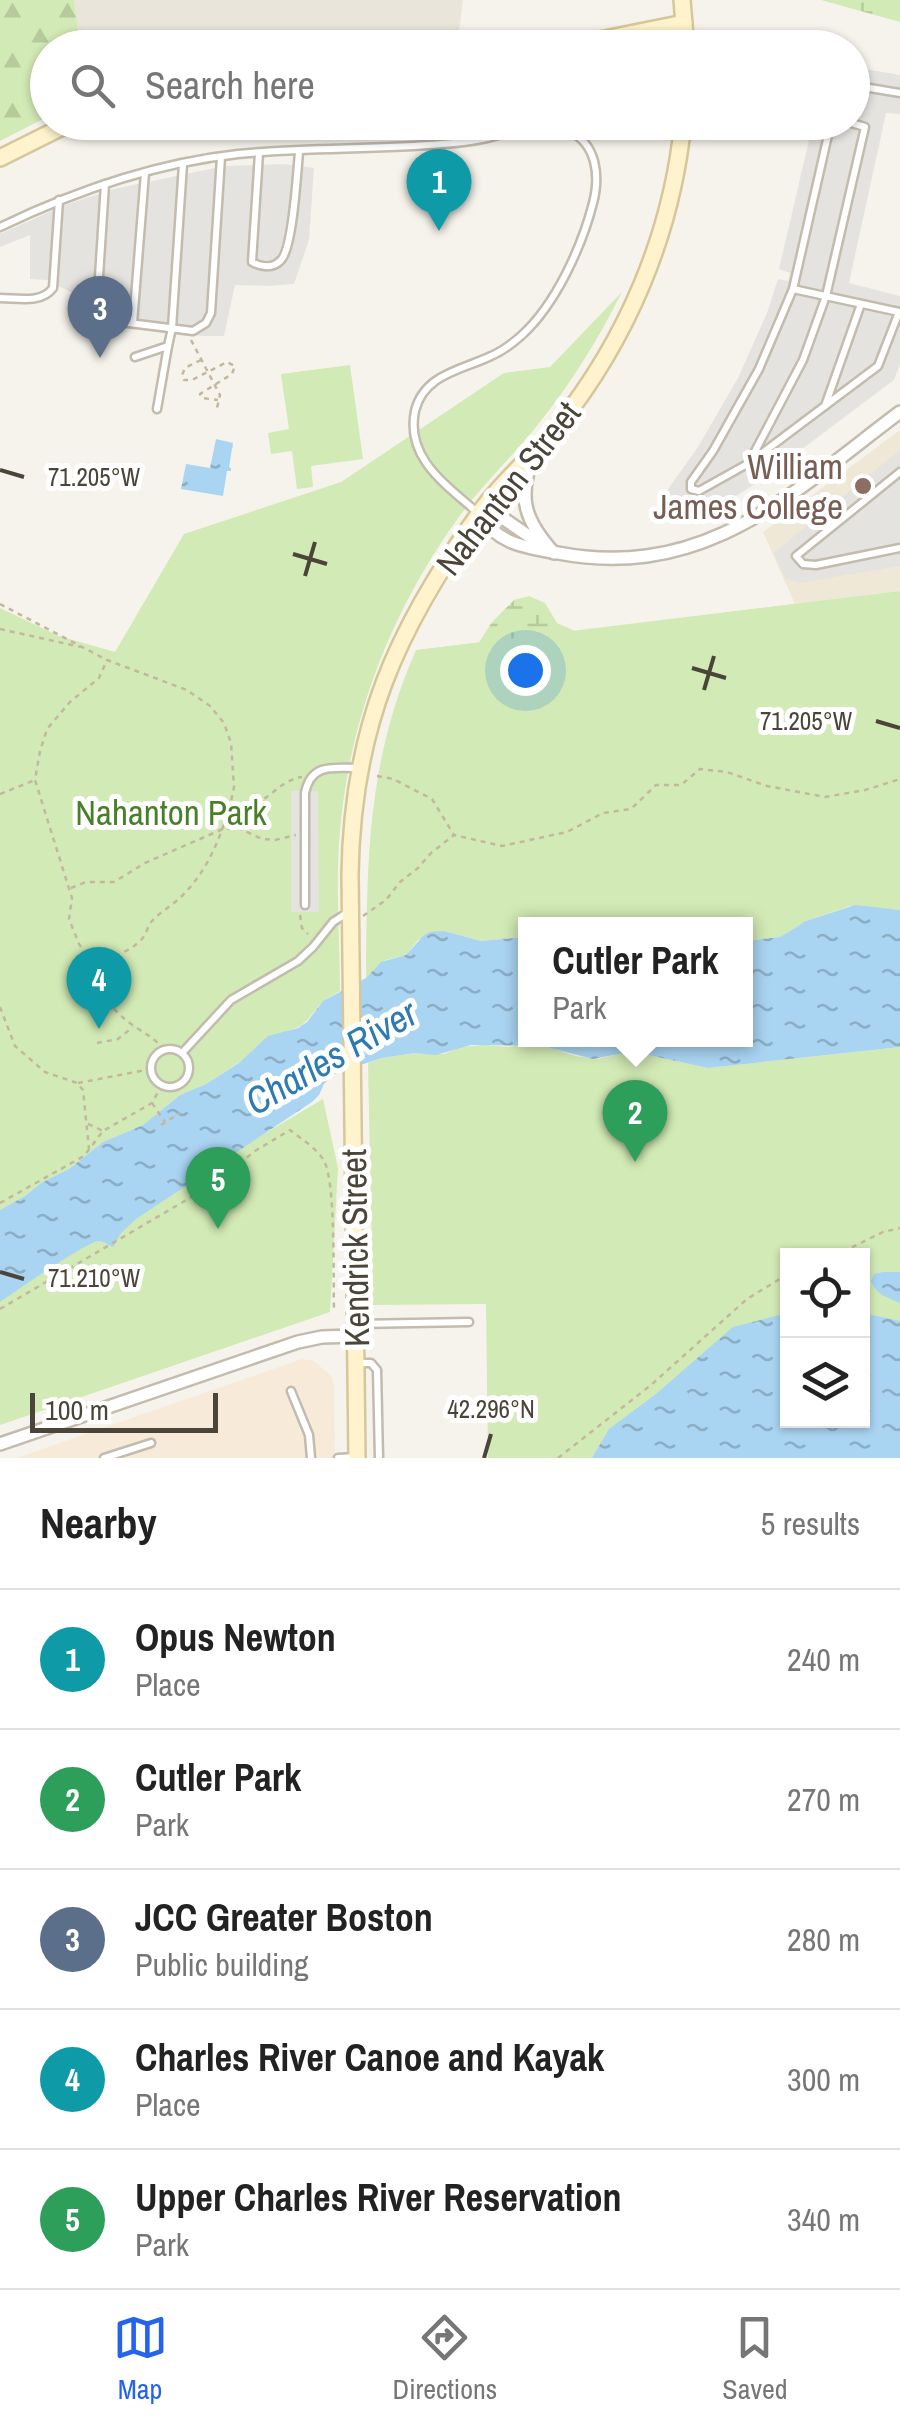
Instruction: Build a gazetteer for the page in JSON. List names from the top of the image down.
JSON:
{
  "streets": {
    "main road": ["Nahanton Street", "Kendrick Street"]
  },
  "crossings": [
    ["Nahanton Street", "Kendrick Street"]
  ],
  "water": ["Charles River"],
  "parks": ["Nahanton Park"],
  "places": ["William James College"],
  "scale_bar": "100 m",
  "page": {
    "search": "Search here",
    "pins": [
      "1",
      "3",
      "4",
      "2",
      "5"
    ],
    "popup": ["Cutler Park", "Park"],
    "scale": "100 m",
    "heading": ["Nearby", "5 results"],
    "list": [
      {
        "mark": "1",
        "name": "Opus Newton",
        "note": "Place",
        "value": "240 m"
      },
      {
        "mark": "2",
        "name": "Cutler Park",
        "note": "Park",
        "value": "270 m"
      },
      {
        "mark": "3",
        "name": "JCC Greater Boston",
        "note": "Public building",
        "value": "280 m"
      },
      {
        "mark": "4",
        "name": "Charles River Canoe and Kayak",
        "note": "Place",
        "value": "300 m"
      },
      {
        "mark": "5",
        "name": "Upper Charles River Reservation",
        "note": "Park",
        "value": "340 m"
      }
    ],
    "nav": ["Map", "Directions", "Saved"]
  },
  "coordinates": ["71.205°W", "71.210°W", "42.296°N"]
}
